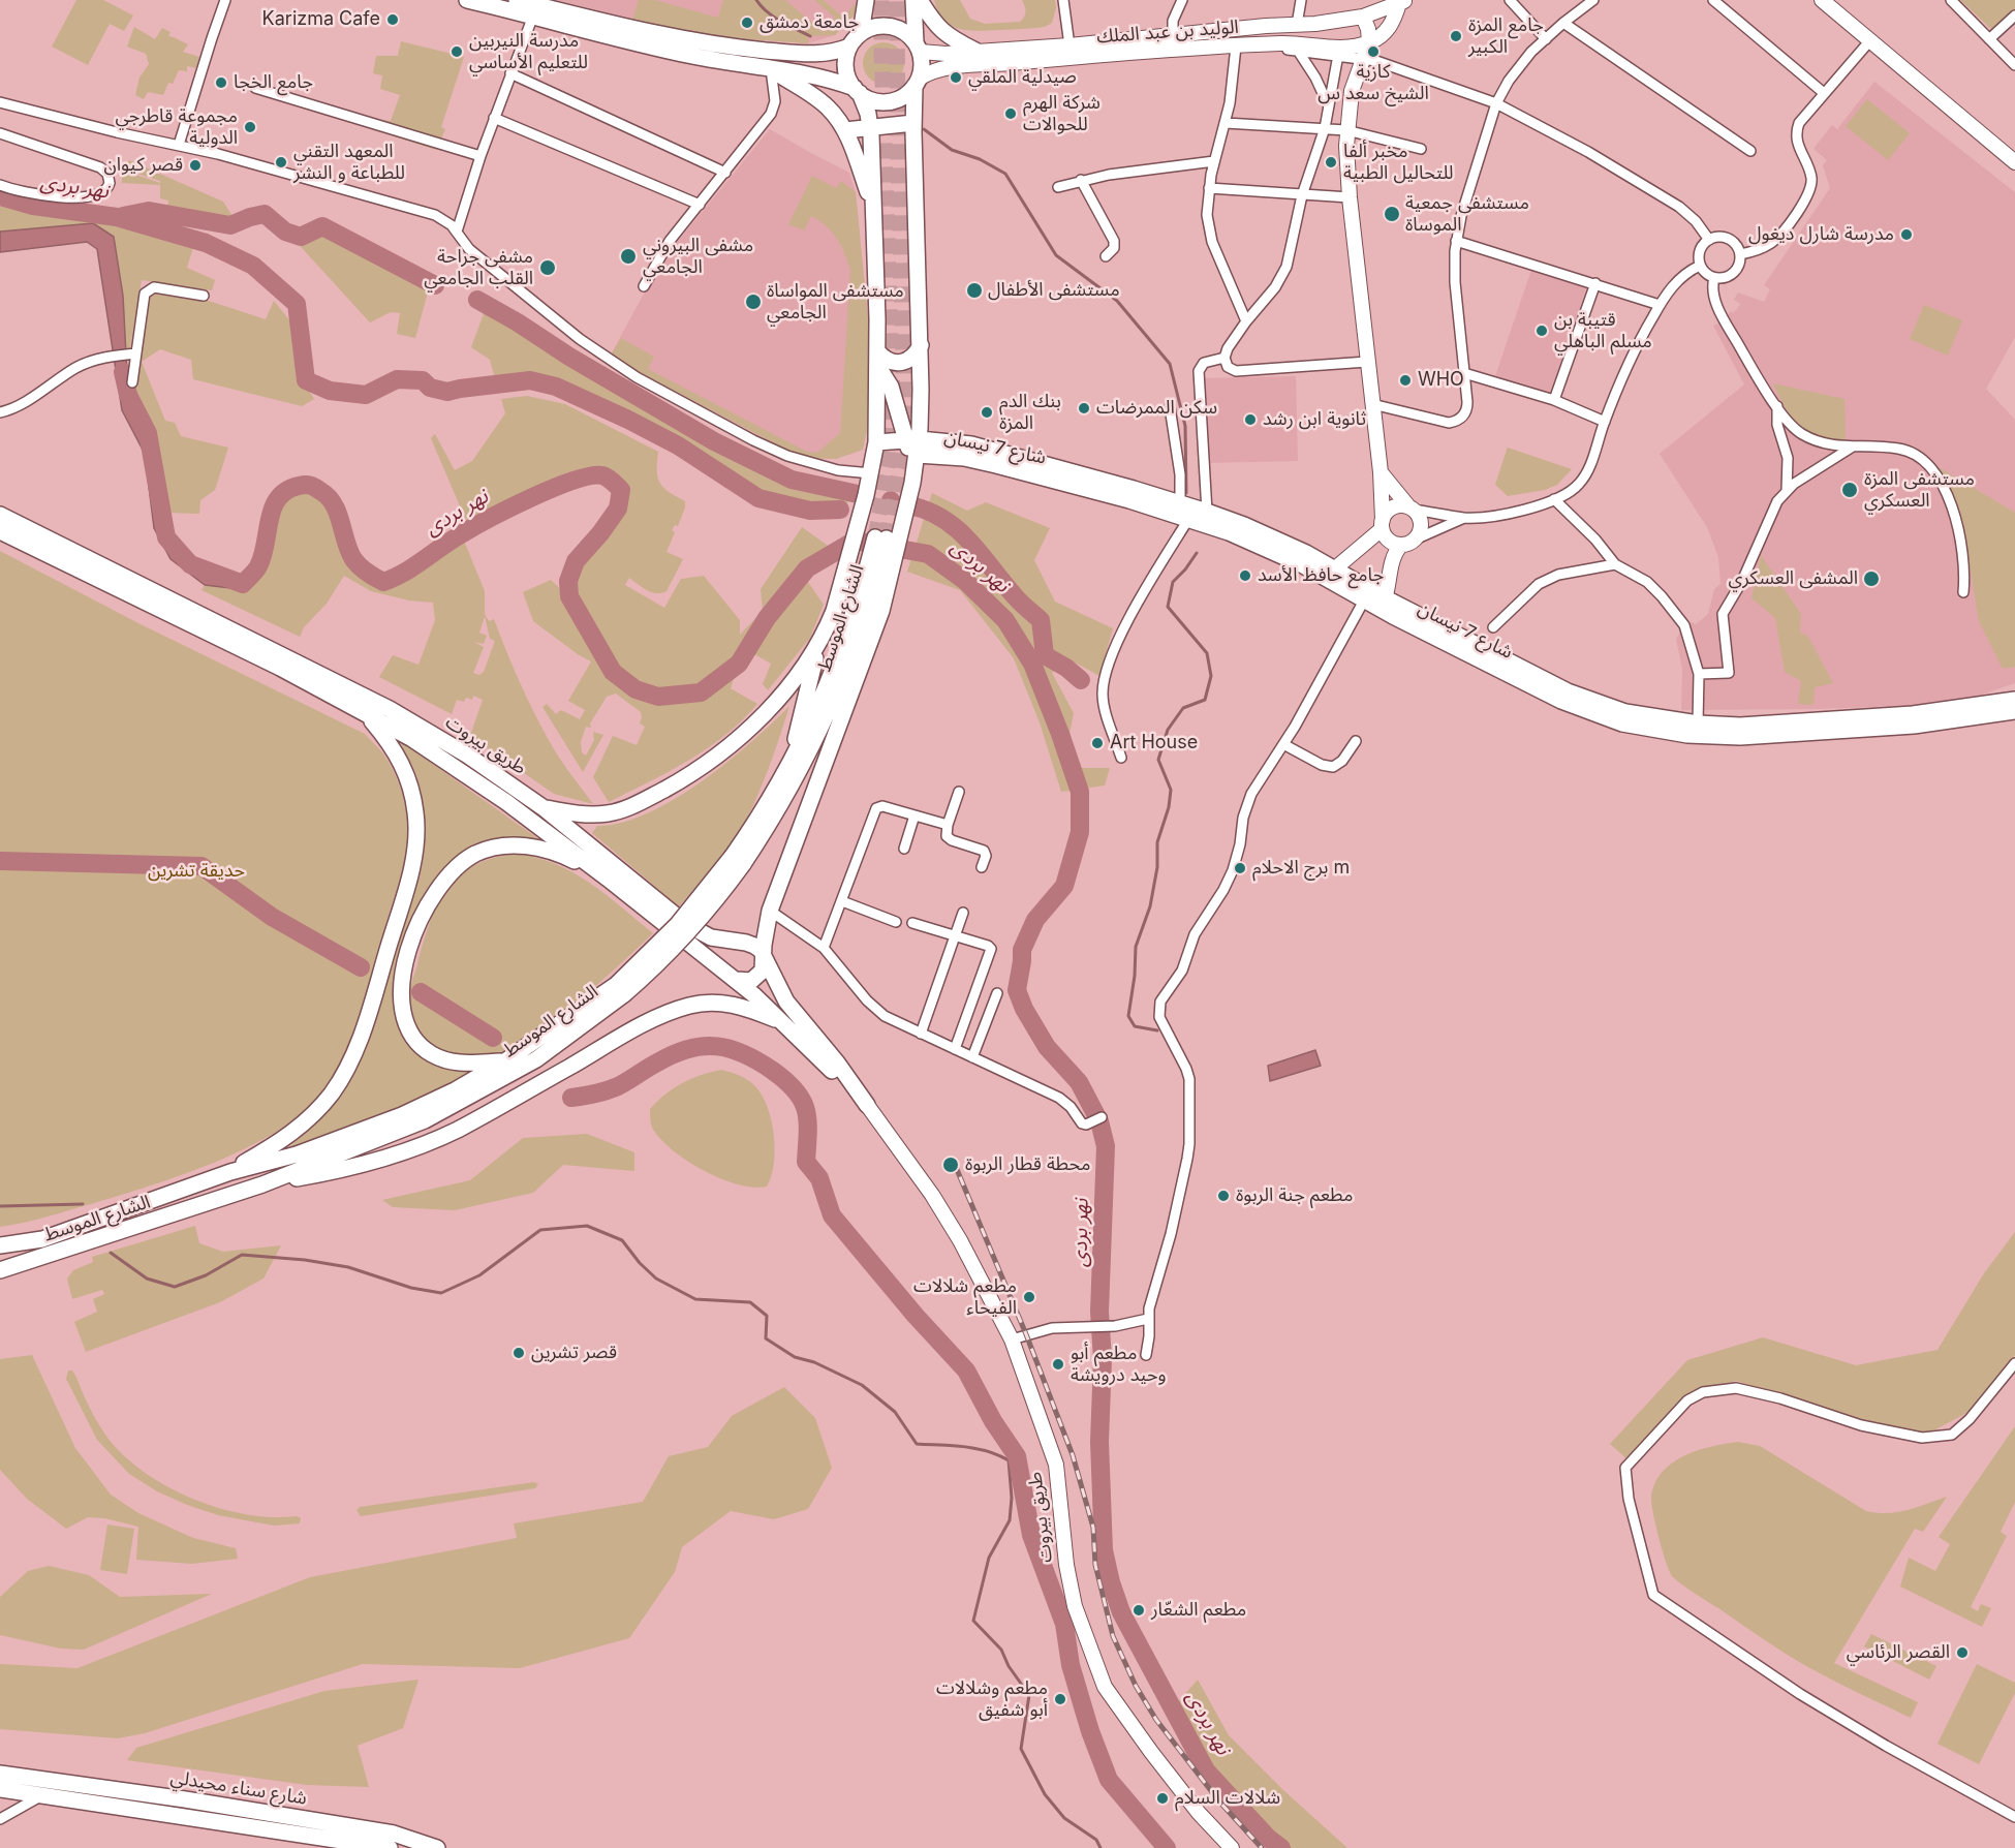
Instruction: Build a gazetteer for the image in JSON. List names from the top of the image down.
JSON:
{
  "streets": {
    "main road": [
      "شارع 7 نيسان",
      "الشارع الموسط",
      "طريق بيروت",
      "شارع سناء محيدلي"
    ],
    "street": ["الوليد بن عبد الملك"]
  },
  "crossings": [
    ["الوليد بن عبد الملك", "الشارع الموسط"],
    ["شارع 7 نيسان", "الشارع الموسط"],
    ["الشارع الموسط", "طريق بيروت"]
  ],
  "water": ["نهر بردى"],
  "parks": ["حديقة تشرين"],
  "places": [
    "Karizma Cafe",
    "جامعة دمشق",
    "جامع المزة الكبير",
    "مدرسة النيربين للتعليم الأساسي",
    "كازية الشيخ سعد س",
    "صيدلية الملقي",
    "جامع الخجا",
    "شركة الهرم للحوالات",
    "مجموعة قاطرجي الدولية",
    "المعهد التقني للطباعة و النشر",
    "مخبر ألفا للتحاليل الطبية",
    "قصر كيوان",
    "مستشفى جمعية الموساة",
    "مدرسة شارل ديغول",
    "مشفى البيروني الجامعي",
    "مشفى جراحة القلب الجامعي",
    "مستشفى الأطفال",
    "مستشفى المواساة الجامعي",
    "قتيبة بن مسلم الباهلي",
    "WHO",
    "سكن الممرضات",
    "بنك الدم المزة",
    "ثانوية ابن رشد",
    "مستشفى المزة العسكري",
    "جامع حافظ الأسد",
    "المشفى العسكري",
    "Art House",
    "برج الاحلام m",
    "محطة قطار الربوة",
    "مطعم جنة الربوة",
    "مطعم شلالات الفيحاء",
    "قصر تشرين",
    "مطعم أبو وحيد درويشة",
    "مطعم الشعّار",
    "القصر الرئاسي",
    "مطعم وشلالات أبو شفيق",
    "شلالات السلام"
  ]
}
